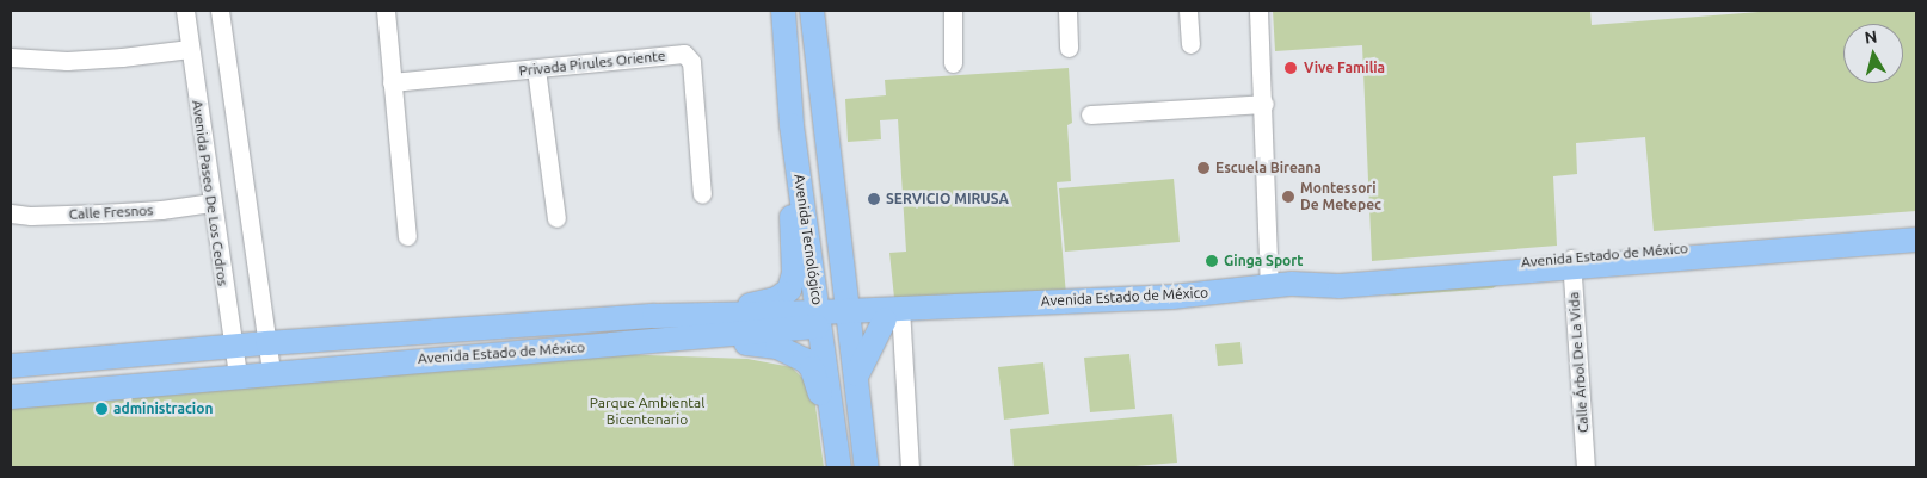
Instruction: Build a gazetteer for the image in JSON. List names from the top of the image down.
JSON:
{
  "streets": {
    "main road": ["Avenida Tecnológico", "Avenida Estado de México"],
    "street": [
      "Privada Pirules Oriente",
      "Avenida Paseo De Los Cedros",
      "Calle Fresnos",
      "Calle Árbol De La Vida"
    ]
  },
  "crossings": [
    ["Avenida Paseo De Los Cedros", "Calle Fresnos"],
    ["Avenida Paseo De Los Cedros", "Avenida Estado de México"],
    ["Avenida Tecnológico", "Avenida Estado de México"],
    ["Avenida Estado de México", "Calle Árbol De La Vida"]
  ],
  "parks": ["Parque Ambiental Bicentenario"],
  "places": [
    "Vive Familia",
    "Escuela Bireana",
    "Montessori De Metepec",
    "SERVICIO MIRUSA",
    "Ginga Sport",
    "administracion"
  ],
  "north": "top"
}
